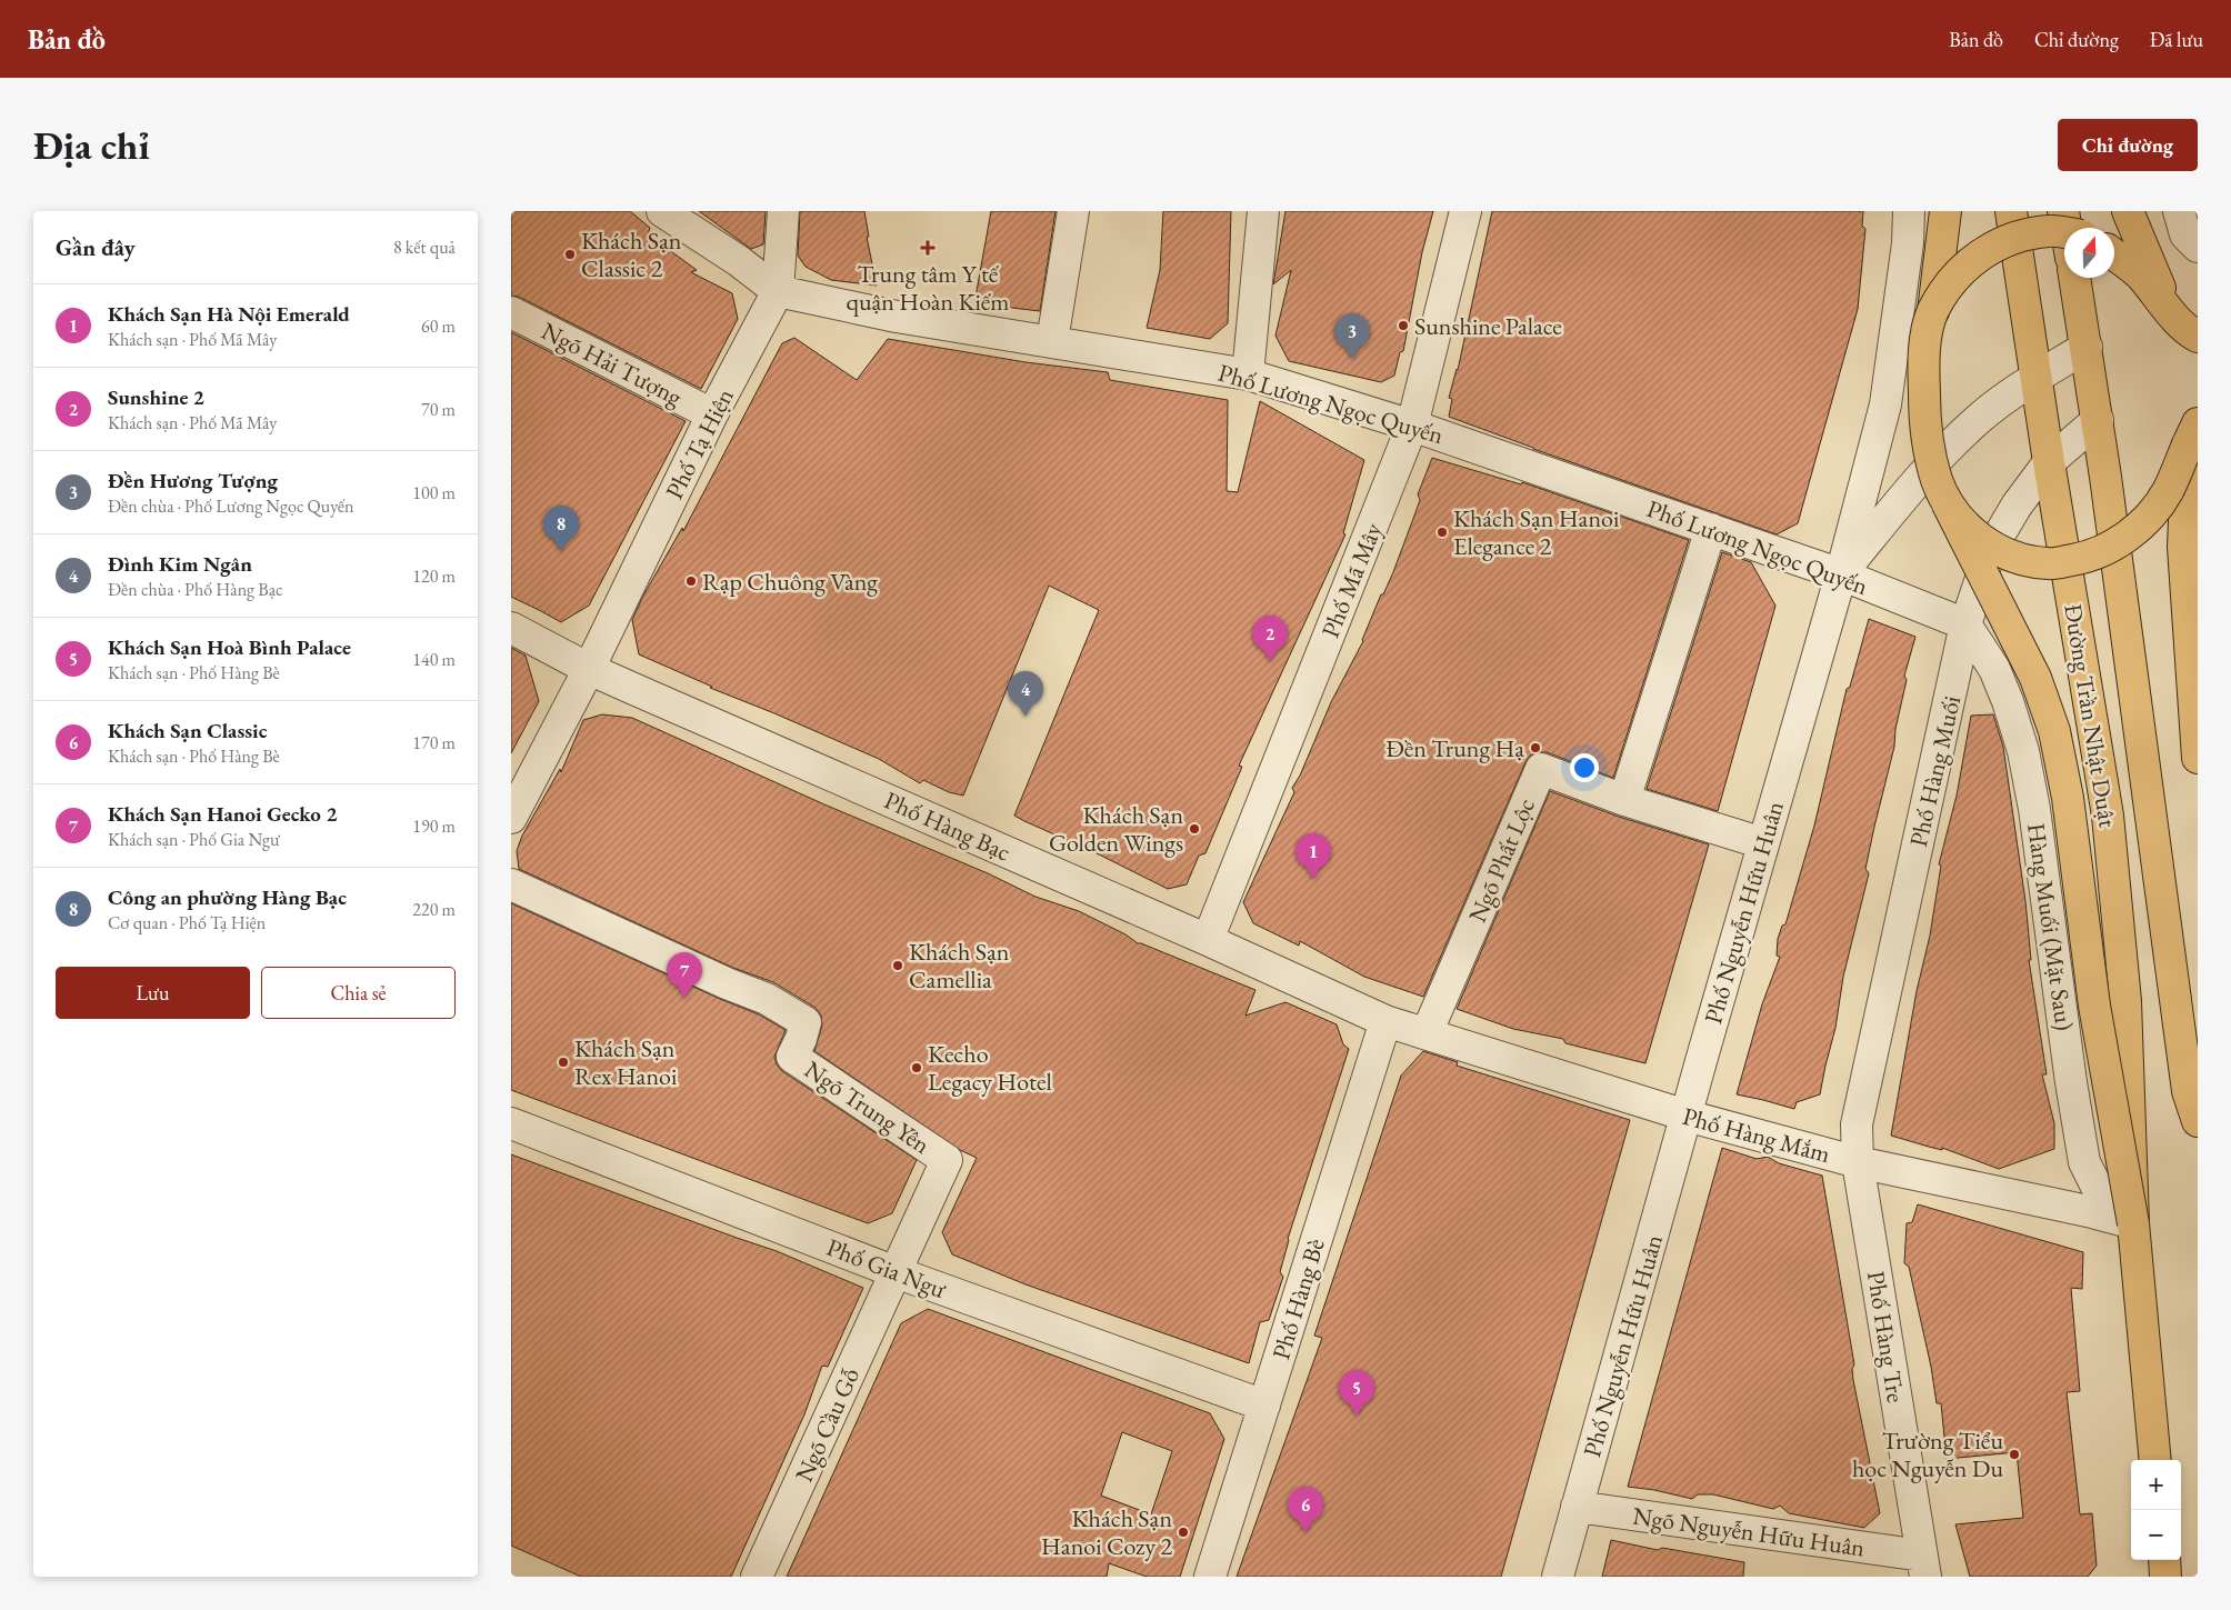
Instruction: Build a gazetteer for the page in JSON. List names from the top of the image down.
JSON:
{
  "streets": {
    "main road": ["Đường Trần Nhật Duật"],
    "street": [
      "Ngõ Hải Tượng",
      "Phố Lương Ngọc Quyến",
      "Phố Tạ Hiện",
      "Phố Mã Mây",
      "Phố Hàng Muối",
      "Phố Hàng Bạc",
      "Ngõ Phất Lộc",
      "Phố Nguyễn Hữu Huân",
      "Hàng Muối (Mặt Sau)",
      "Ngõ Trung Yên",
      "Phố Hàng Mắm",
      "Phố Gia Ngư",
      "Phố Hàng Bè",
      "Phố Hàng Tre",
      "Ngõ Cầu Gỗ",
      "Ngõ Nguyễn Hữu Huân"
    ]
  },
  "crossings": [
    ["Ngõ Hải Tượng", "Phố Tạ Hiện"],
    ["Phố Lương Ngọc Quyến", "Phố Tạ Hiện"],
    ["Phố Lương Ngọc Quyến", "Phố Mã Mây"],
    ["Phố Lương Ngọc Quyến", "Phố Hàng Muối"],
    ["Phố Lương Ngọc Quyến", "Phố Nguyễn Hữu Huân"],
    ["Phố Lương Ngọc Quyến", "Hàng Muối (Mặt Sau)"],
    ["Phố Tạ Hiện", "Phố Hàng Bạc"],
    ["Phố Mã Mây", "Phố Hàng Bạc"],
    ["Đường Trần Nhật Duật", "Phố Hàng Muối"],
    ["Đường Trần Nhật Duật", "Phố Nguyễn Hữu Huân"],
    ["Đường Trần Nhật Duật", "Hàng Muối (Mặt Sau)"],
    ["Đường Trần Nhật Duật", "Phố Hàng Mắm"],
    ["Phố Hàng Muối", "Hàng Muối (Mặt Sau)"],
    ["Phố Hàng Muối", "Phố Hàng Mắm"],
    ["Phố Hàng Muối", "Phố Hàng Tre"],
    ["Phố Hàng Bạc", "Phố Hàng Mắm"],
    ["Phố Hàng Bạc", "Phố Hàng Bè"],
    ["Ngõ Phất Lộc", "Phố Nguyễn Hữu Huân"],
    ["Ngõ Phất Lộc", "Phố Hàng Mắm"],
    ["Phố Nguyễn Hữu Huân", "Phố Hàng Mắm"],
    ["Phố Nguyễn Hữu Huân", "Ngõ Nguyễn Hữu Huân"],
    ["Hàng Muối (Mặt Sau)", "Phố Hàng Mắm"],
    ["Ngõ Trung Yên", "Phố Gia Ngư"],
    ["Ngõ Trung Yên", "Ngõ Cầu Gỗ"],
    ["Phố Hàng Mắm", "Phố Hàng Bè"],
    ["Phố Hàng Mắm", "Phố Hàng Tre"],
    ["Phố Gia Ngư", "Phố Hàng Bè"],
    ["Phố Gia Ngư", "Ngõ Cầu Gỗ"],
    ["Phố Hàng Tre", "Ngõ Nguyễn Hữu Huân"]
  ],
  "places": {
    "health": ["Trung tâm Y tế quận Hoàn Kiếm"],
    "other": [
      "Khách Sạn Classic 2",
      "Sunshine Palace",
      "Khách Sạn Hanoi Elegance 2",
      "Rạp Chuông Vàng",
      "Đền Trung Hạ",
      "Khách Sạn Golden Wings",
      "Khách Sạn Camellia",
      "Khách Sạn Rex Hanoi",
      "Kecho Legacy Hotel",
      "Trường Tiểu học Nguyễn Du",
      "Khách Sạn Hanoi Cozy 2"
    ]
  },
  "north": "top",
  "page": {
    "header": "Bản đồ",
    "nav": ["Bản đồ", "Chỉ đường", "Đã lưu"],
    "buttons": [
      "Chỉ đường",
      ["Lưu", "Chia sẻ"]
    ],
    "title": "Địa chỉ",
    "heading": ["Gần đây", "8 kết quả"],
    "list": [
      {
        "mark": "1",
        "name": "Khách Sạn Hà Nội Emerald",
        "note": "Khách sạn · Phố Mã Mây",
        "value": "60 m"
      },
      {
        "mark": "2",
        "name": "Sunshine 2",
        "note": "Khách sạn · Phố Mã Mây",
        "value": "70 m"
      },
      {
        "mark": "3",
        "name": "Đền Hương Tượng",
        "note": "Đền chùa · Phố Lương Ngọc Quyến",
        "value": "100 m"
      },
      {
        "mark": "4",
        "name": "Đình Kim Ngân",
        "note": "Đền chùa · Phố Hàng Bạc",
        "value": "120 m"
      },
      {
        "mark": "5",
        "name": "Khách Sạn Hoà Bình Palace",
        "note": "Khách sạn · Phố Hàng Bè",
        "value": "140 m"
      },
      {
        "mark": "6",
        "name": "Khách Sạn Classic",
        "note": "Khách sạn · Phố Hàng Bè",
        "value": "170 m"
      },
      {
        "mark": "7",
        "name": "Khách Sạn Hanoi Gecko 2",
        "note": "Khách sạn · Phố Gia Ngư",
        "value": "190 m"
      },
      {
        "mark": "8",
        "name": "Công an phường Hàng Bạc",
        "note": "Cơ quan · Phố Tạ Hiện",
        "value": "220 m"
      }
    ],
    "pins": [
      "3",
      "8",
      "2",
      "4",
      "1",
      "7",
      "5",
      "6"
    ],
    "map_buttons": ["+", "−"]
  }
}
